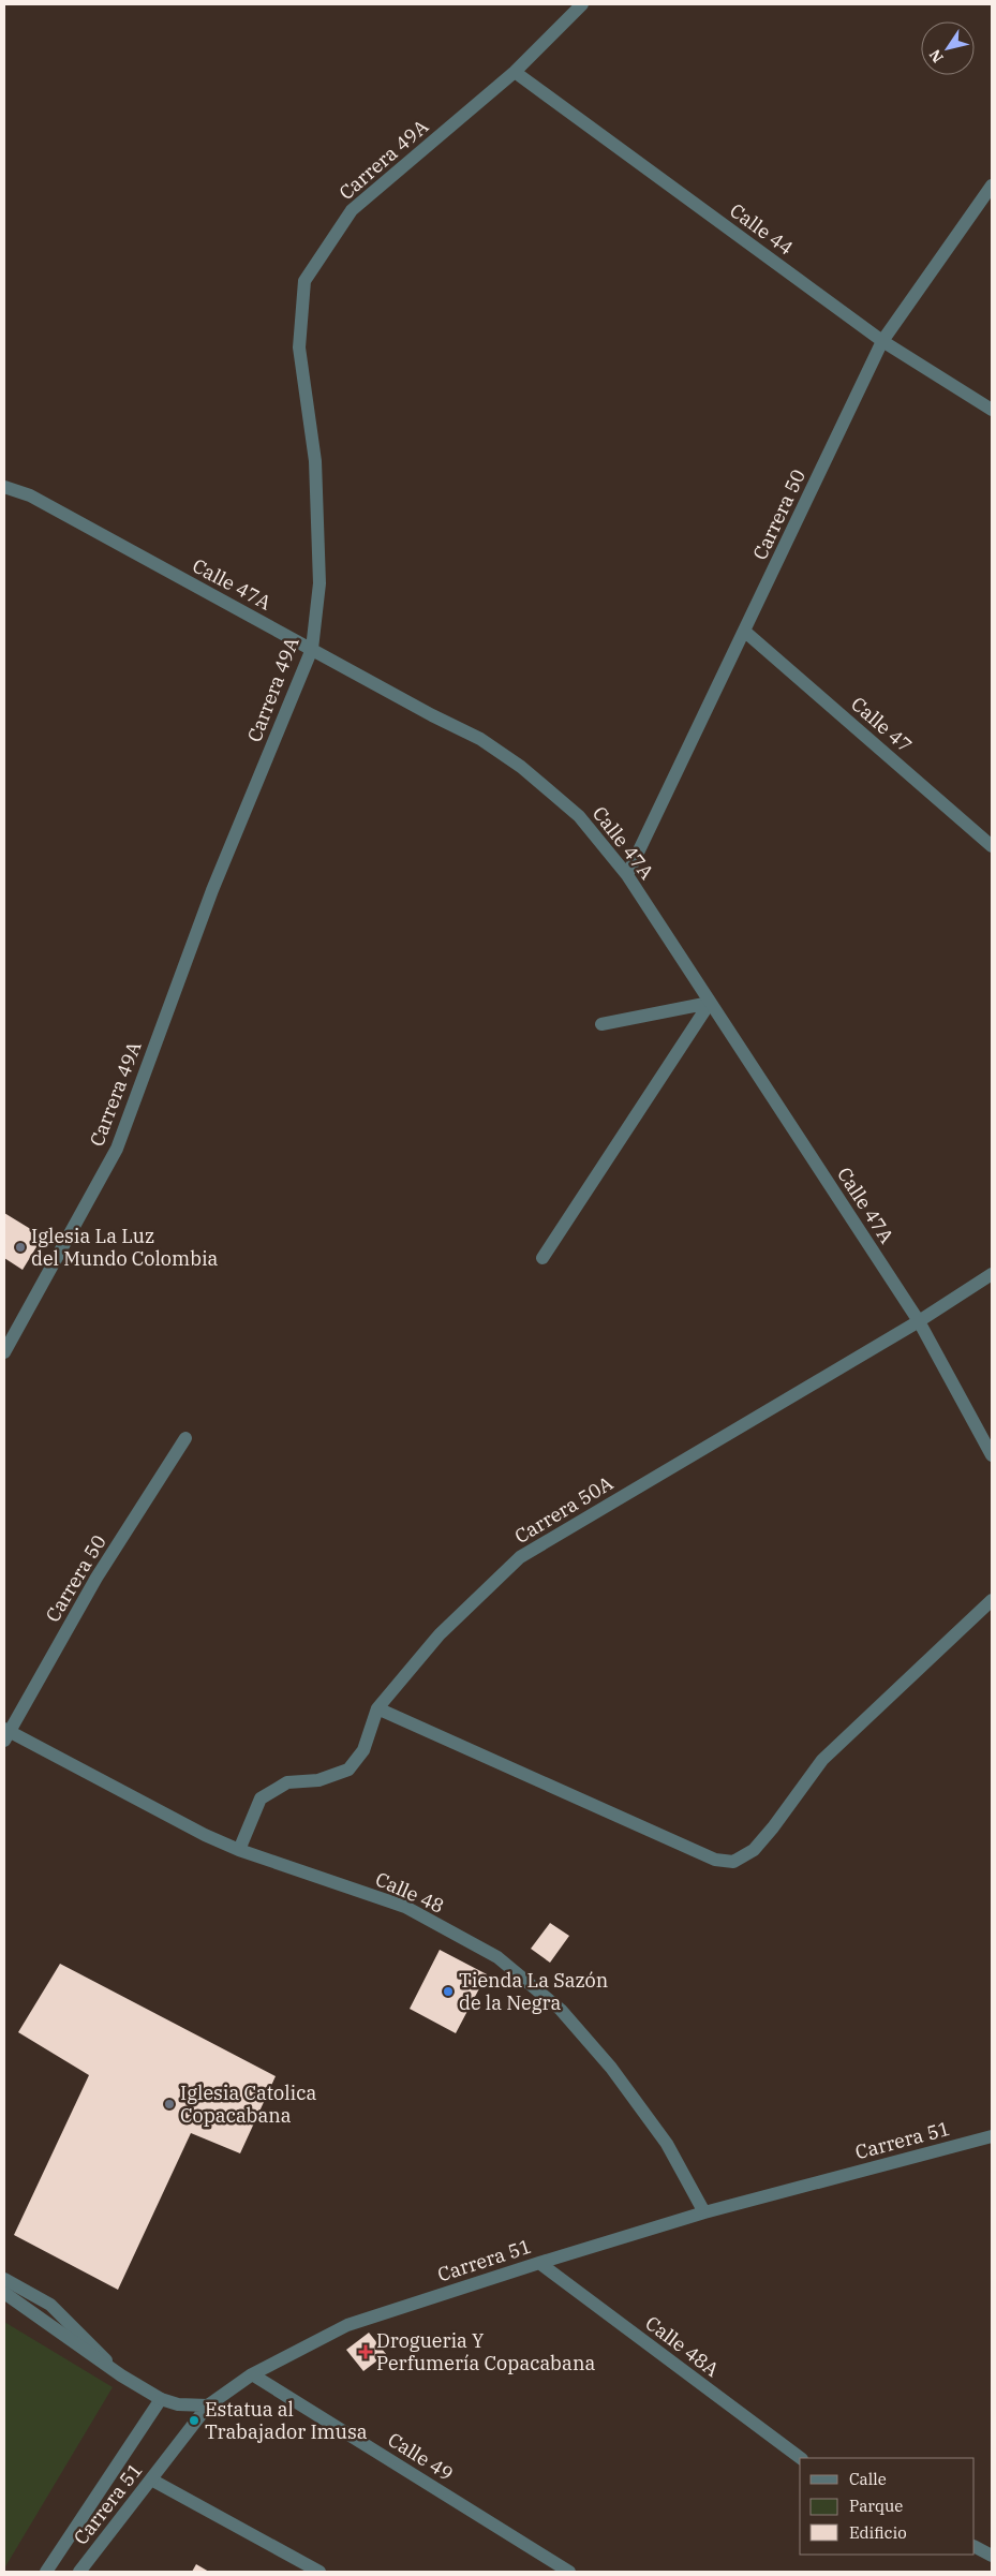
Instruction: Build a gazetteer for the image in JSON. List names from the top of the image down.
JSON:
{
  "streets": {
    "street": [
      "Carrera 49A",
      "Calle 44",
      "Carrera 50",
      "Calle 47A",
      "Calle 47",
      "Carrera 50A",
      "Calle 48",
      "Carrera 51",
      "Calle 48A",
      "Calle 49"
    ]
  },
  "crossings": [
    ["Carrera 49A", "Calle 44"],
    ["Carrera 49A", "Calle 47A"],
    ["Calle 44", "Carrera 50"],
    ["Carrera 50", "Calle 47A"],
    ["Carrera 50", "Calle 47"],
    ["Carrera 50", "Calle 48"],
    ["Calle 47A", "Carrera 50A"],
    ["Carrera 50A", "Calle 48"],
    ["Calle 48", "Carrera 51"],
    ["Carrera 51", "Calle 48A"],
    ["Carrera 51", "Calle 49"]
  ],
  "places": {
    "other": [
      "Iglesia La Luz del Mundo Colombia",
      "Tienda La Sazón de la Negra",
      "Iglesia Catolica Copacabana",
      "Estatua al Trabajador Imusa"
    ],
    "health": ["Drogueria Y Perfumería Copacabana"]
  },
  "legend": ["Calle", "Parque", "Edificio"],
  "north": "bottom left"
}
